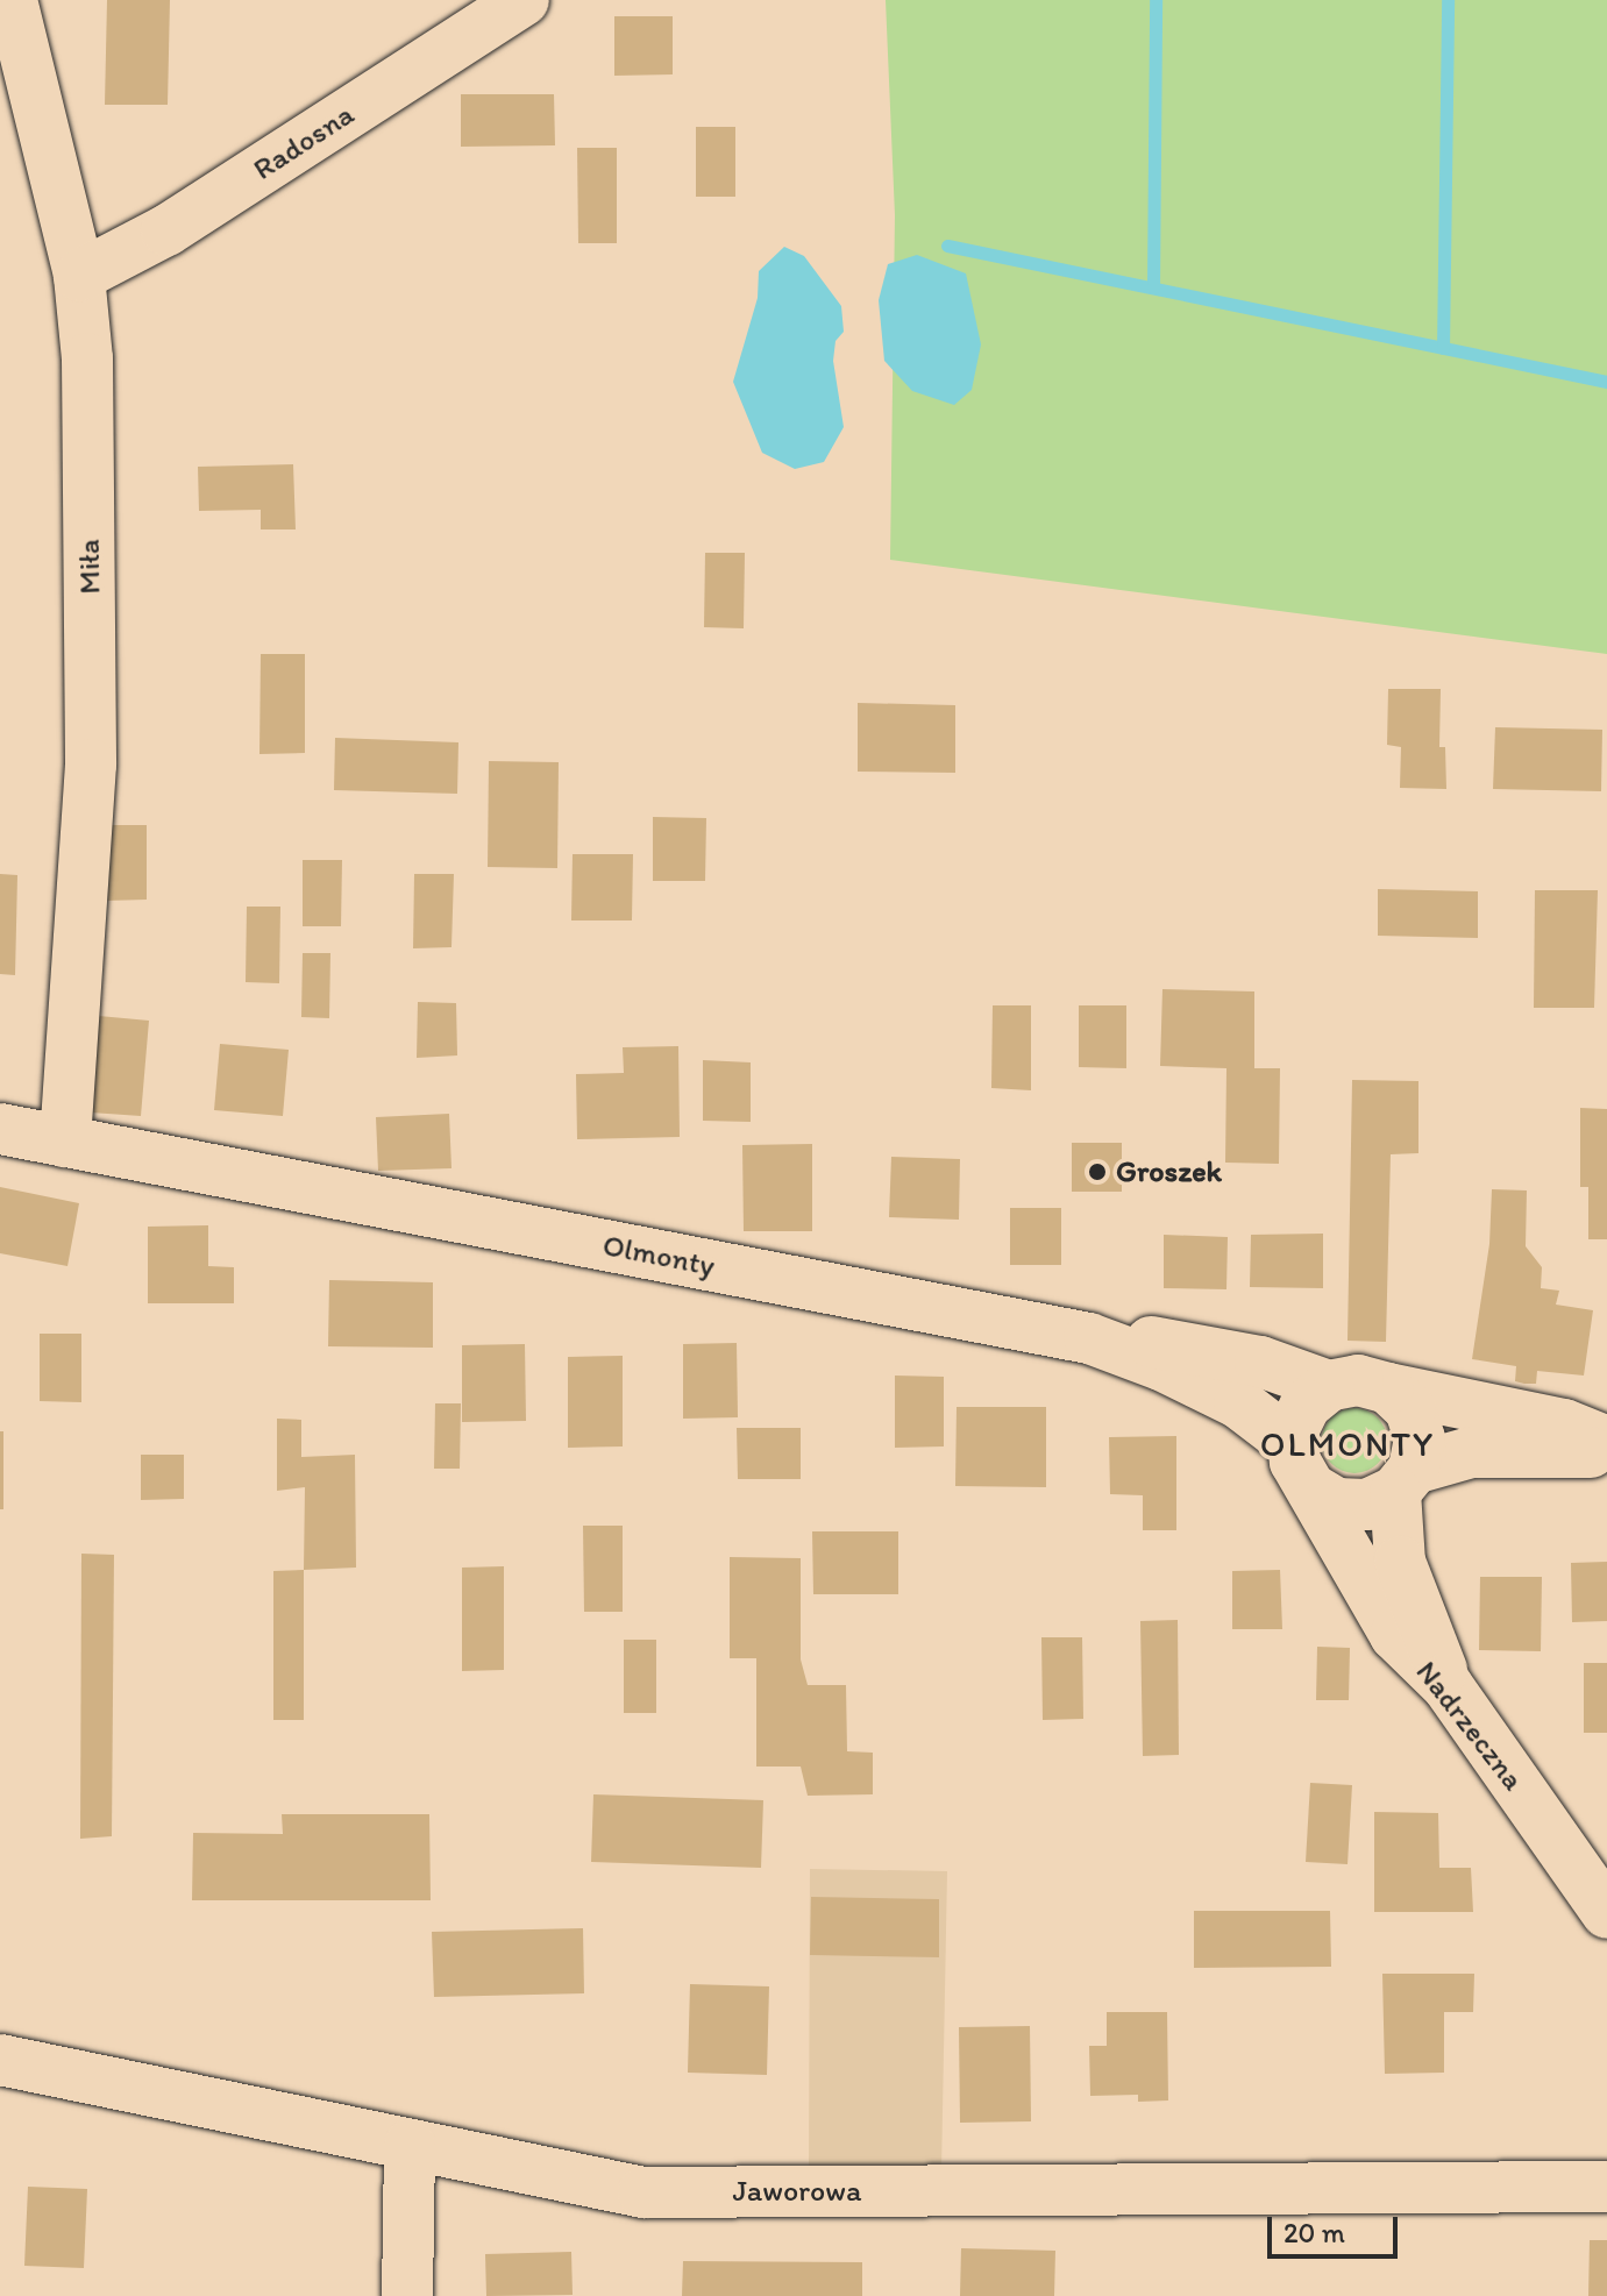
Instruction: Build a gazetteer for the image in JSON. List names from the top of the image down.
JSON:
{
  "streets": {
    "street": [
      "Radosna",
      "Miła",
      "Olmonty",
      "Nadrzeczna",
      "Jaworowa"
    ]
  },
  "crossings": [
    ["Radosna", "Miła"],
    ["Miła", "Olmonty"],
    ["Olmonty", "Nadrzeczna"]
  ],
  "districts": ["OLMONTY"],
  "places": ["Groszek"],
  "scale_bar": "20 m"
}
